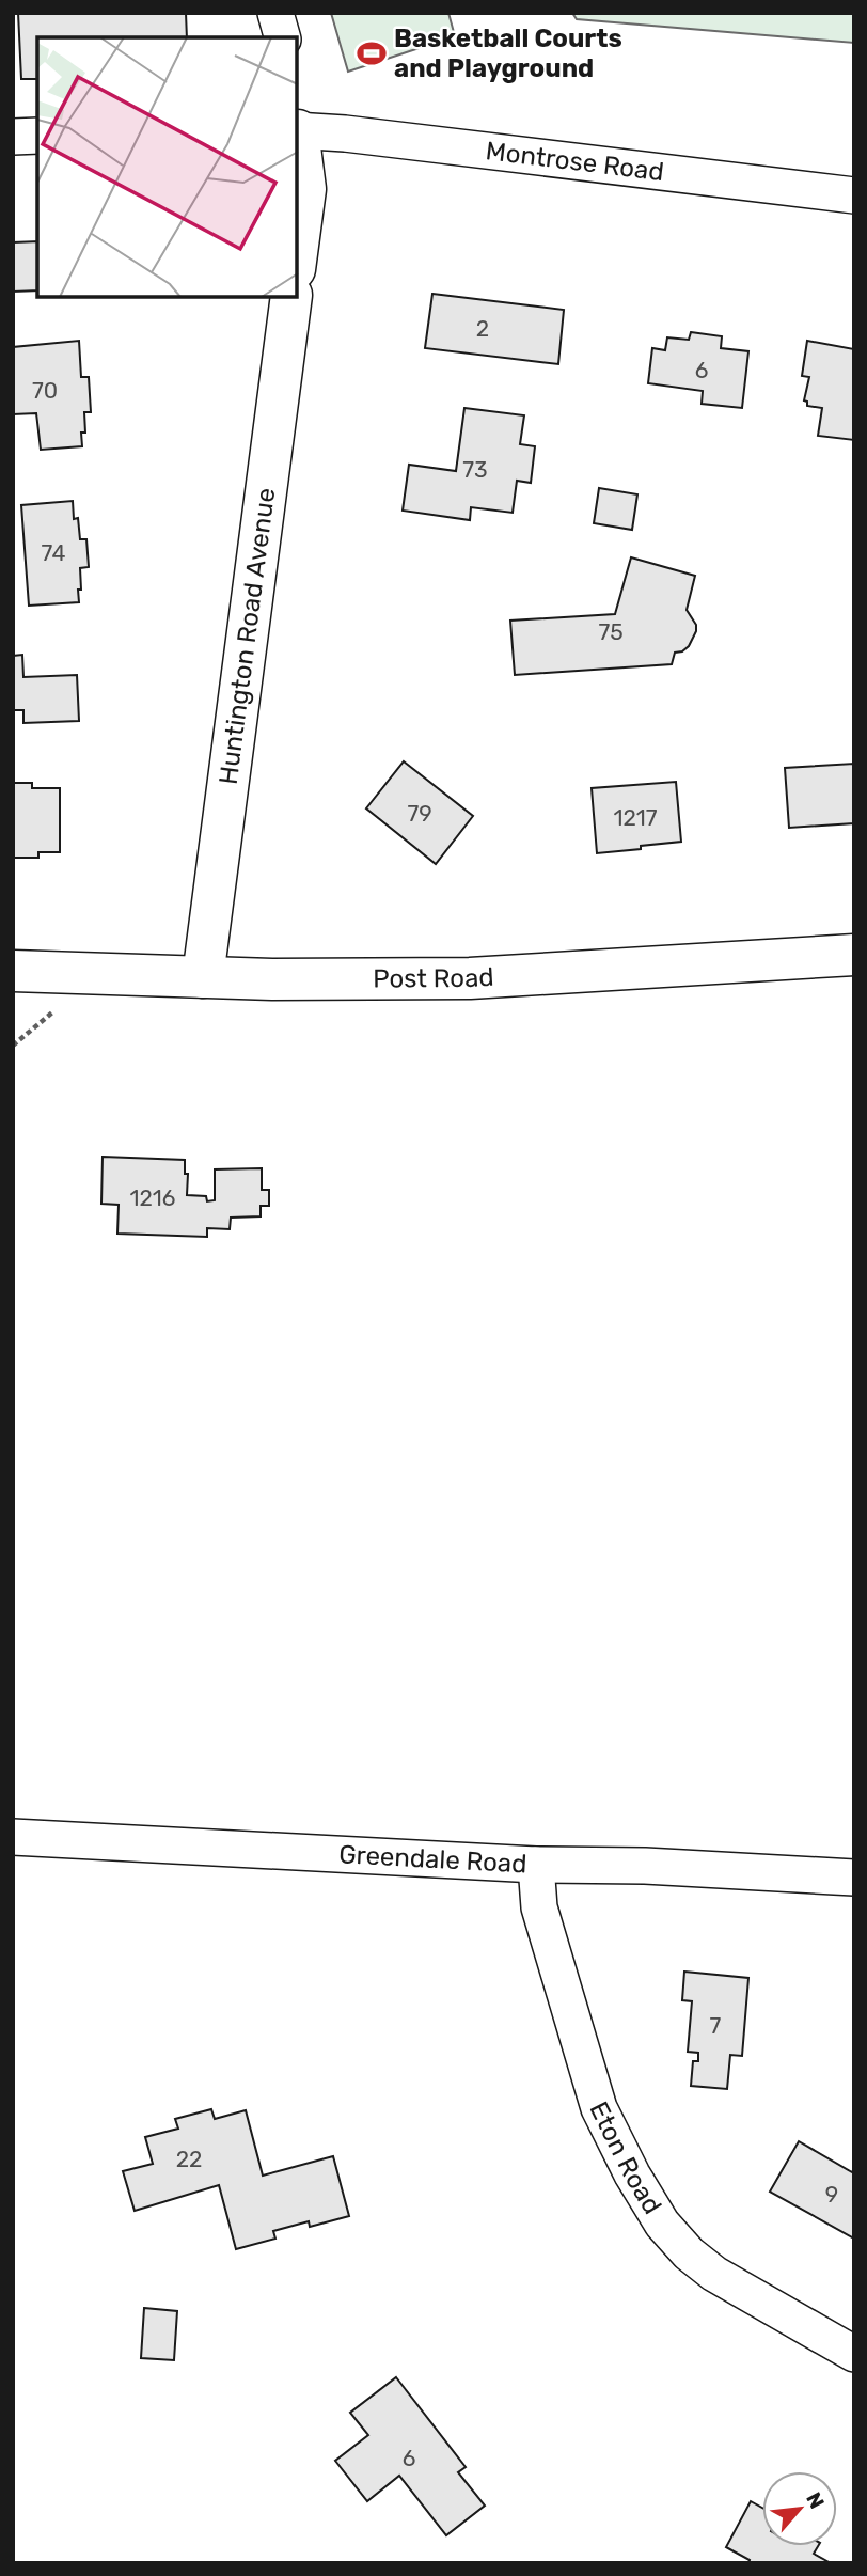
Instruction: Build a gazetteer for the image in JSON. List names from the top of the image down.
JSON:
{
  "streets": {
    "main road": ["Huntington Road Avenue", "Post Road"],
    "street": ["Montrose Road", "Greendale Road", "Eton Road"]
  },
  "crossings": [
    ["Huntington Road Avenue", "Post Road"],
    ["Greendale Road", "Eton Road"]
  ],
  "places": {
    "sports": ["Basketball Courts and Playground"]
  },
  "house_numbers": [
    "2",
    "6",
    "70",
    "73",
    "74",
    "75",
    "79",
    "1217",
    "1216",
    "7",
    "22",
    "9",
    "6"
  ],
  "north": "top right"
}
